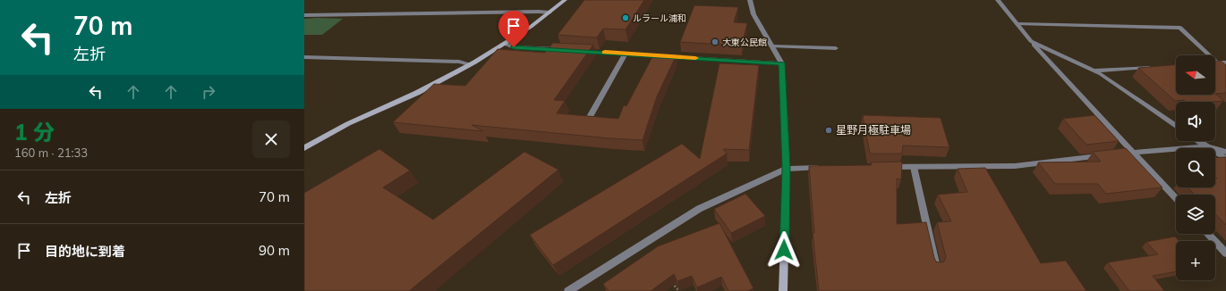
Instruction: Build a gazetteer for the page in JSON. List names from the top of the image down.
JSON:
{
  "places": ["ルラール浦和", "大東公民館", "星野月極駐車場"],
  "north": "left",
  "page": {
    "turn": ["70 m", "左折"],
    "map_buttons": "+",
    "heading": ["1 分", "160 m · 21:33"],
    "list": [
      {
        "name": "左折",
        "value": "70 m"
      },
      {
        "name": "目的地に到着",
        "value": "90 m"
      }
    ]
  }
}
